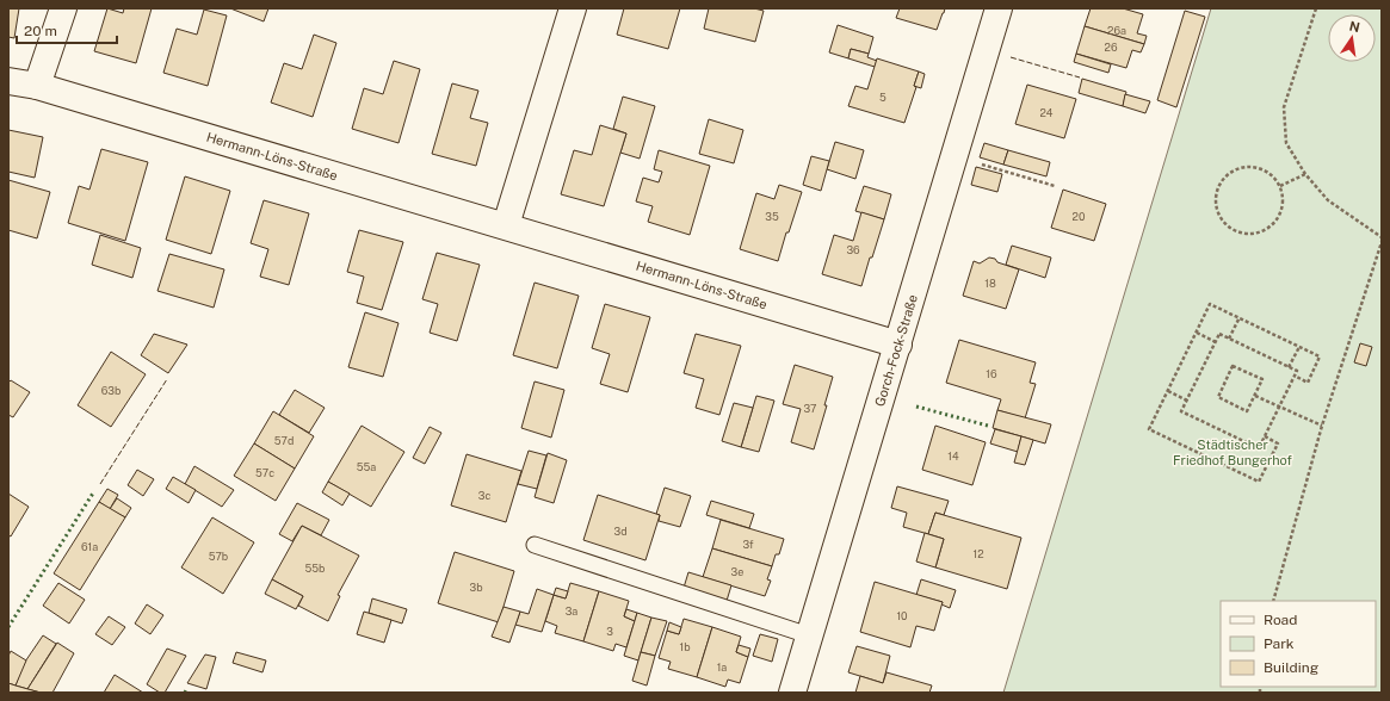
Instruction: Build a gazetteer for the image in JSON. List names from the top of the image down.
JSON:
{
  "streets": {
    "street": ["Hermann-Löns-Straße", "Gorch-Fock-Straße"]
  },
  "crossings": [
    ["Hermann-Löns-Straße", "Gorch-Fock-Straße"]
  ],
  "parks": ["Städtischer Friedhof Bungerhof"],
  "house_numbers": [
    "26a",
    "26",
    "5",
    "24",
    "35",
    "20",
    "36",
    "18",
    "16",
    "63b",
    "37",
    "57d",
    "14",
    "55a",
    "57c",
    "3c",
    "3d",
    "3f",
    "61a",
    "12",
    "57b",
    "55b",
    "3e",
    "3b",
    "3a",
    "10",
    "3",
    "1b",
    "1a"
  ],
  "legend": ["Road", "Park", "Building"],
  "scale_bar": "20 m",
  "north": "top"
}
